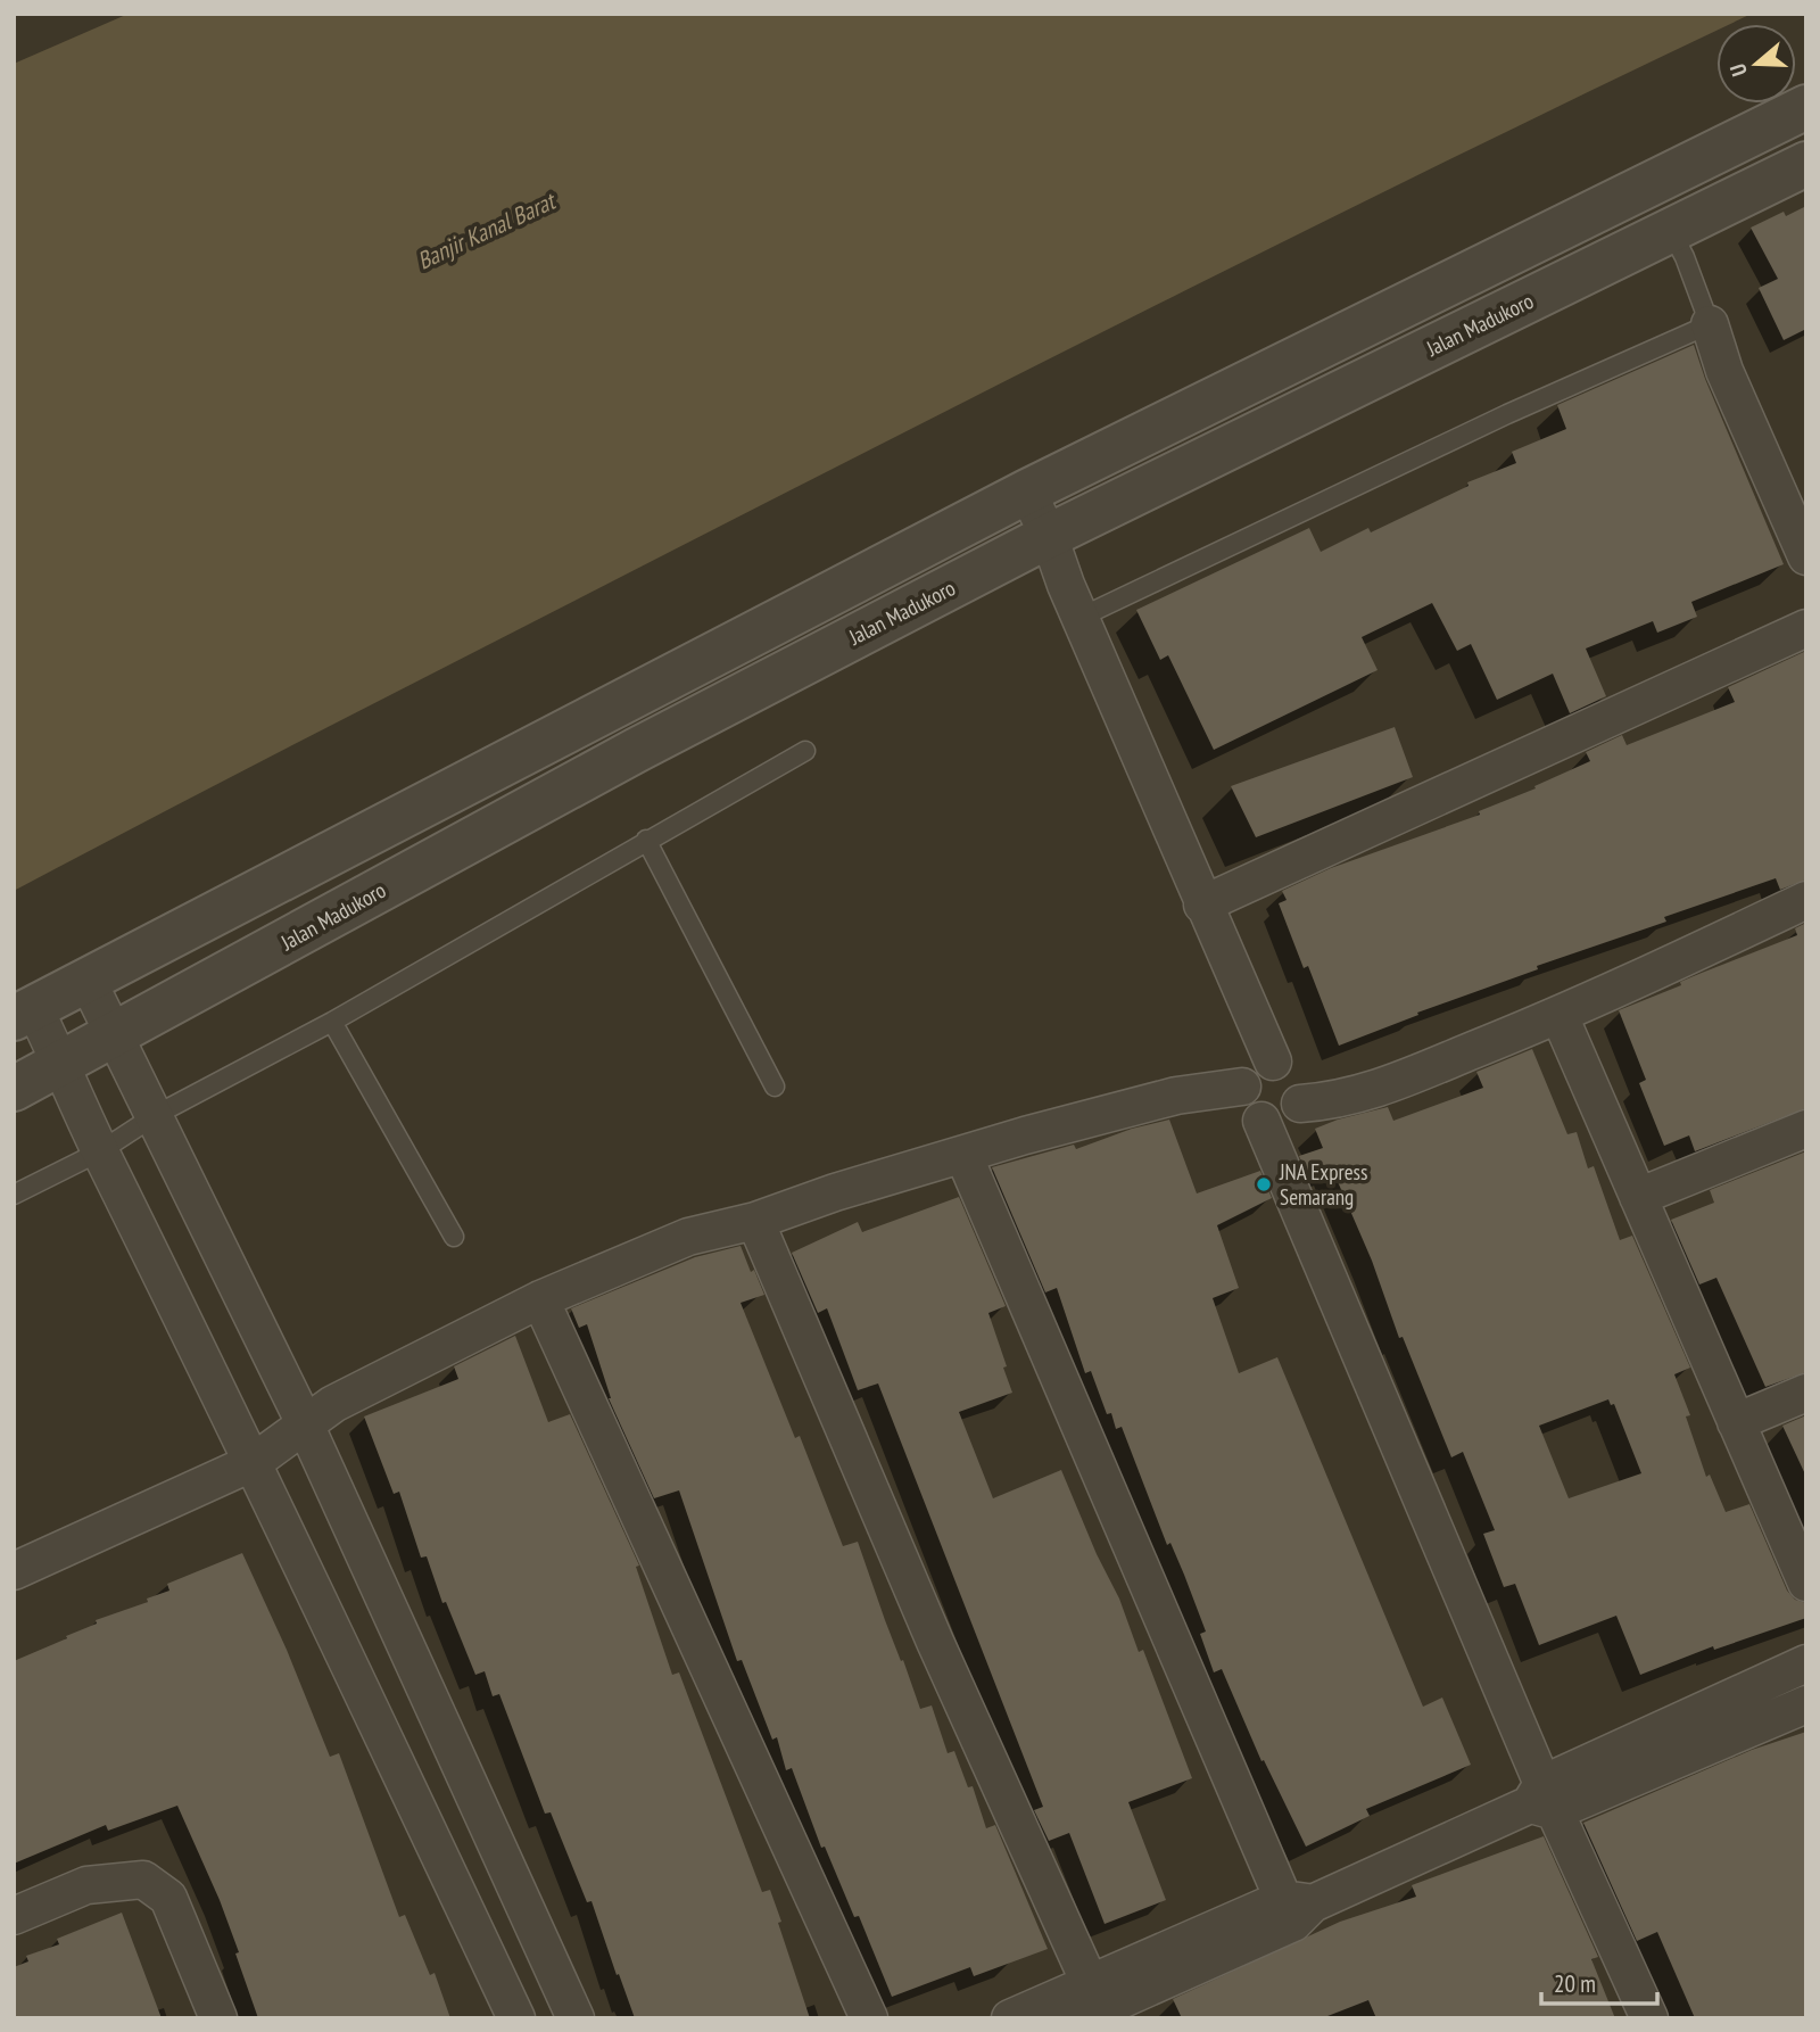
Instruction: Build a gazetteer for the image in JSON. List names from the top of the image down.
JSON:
{
  "streets": {
    "street": ["Jalan Madukoro"]
  },
  "water": ["Banjir Kanal Barat"],
  "places": ["JNA Express Semarang"],
  "scale_bar": "20 m",
  "north": "left"
}
